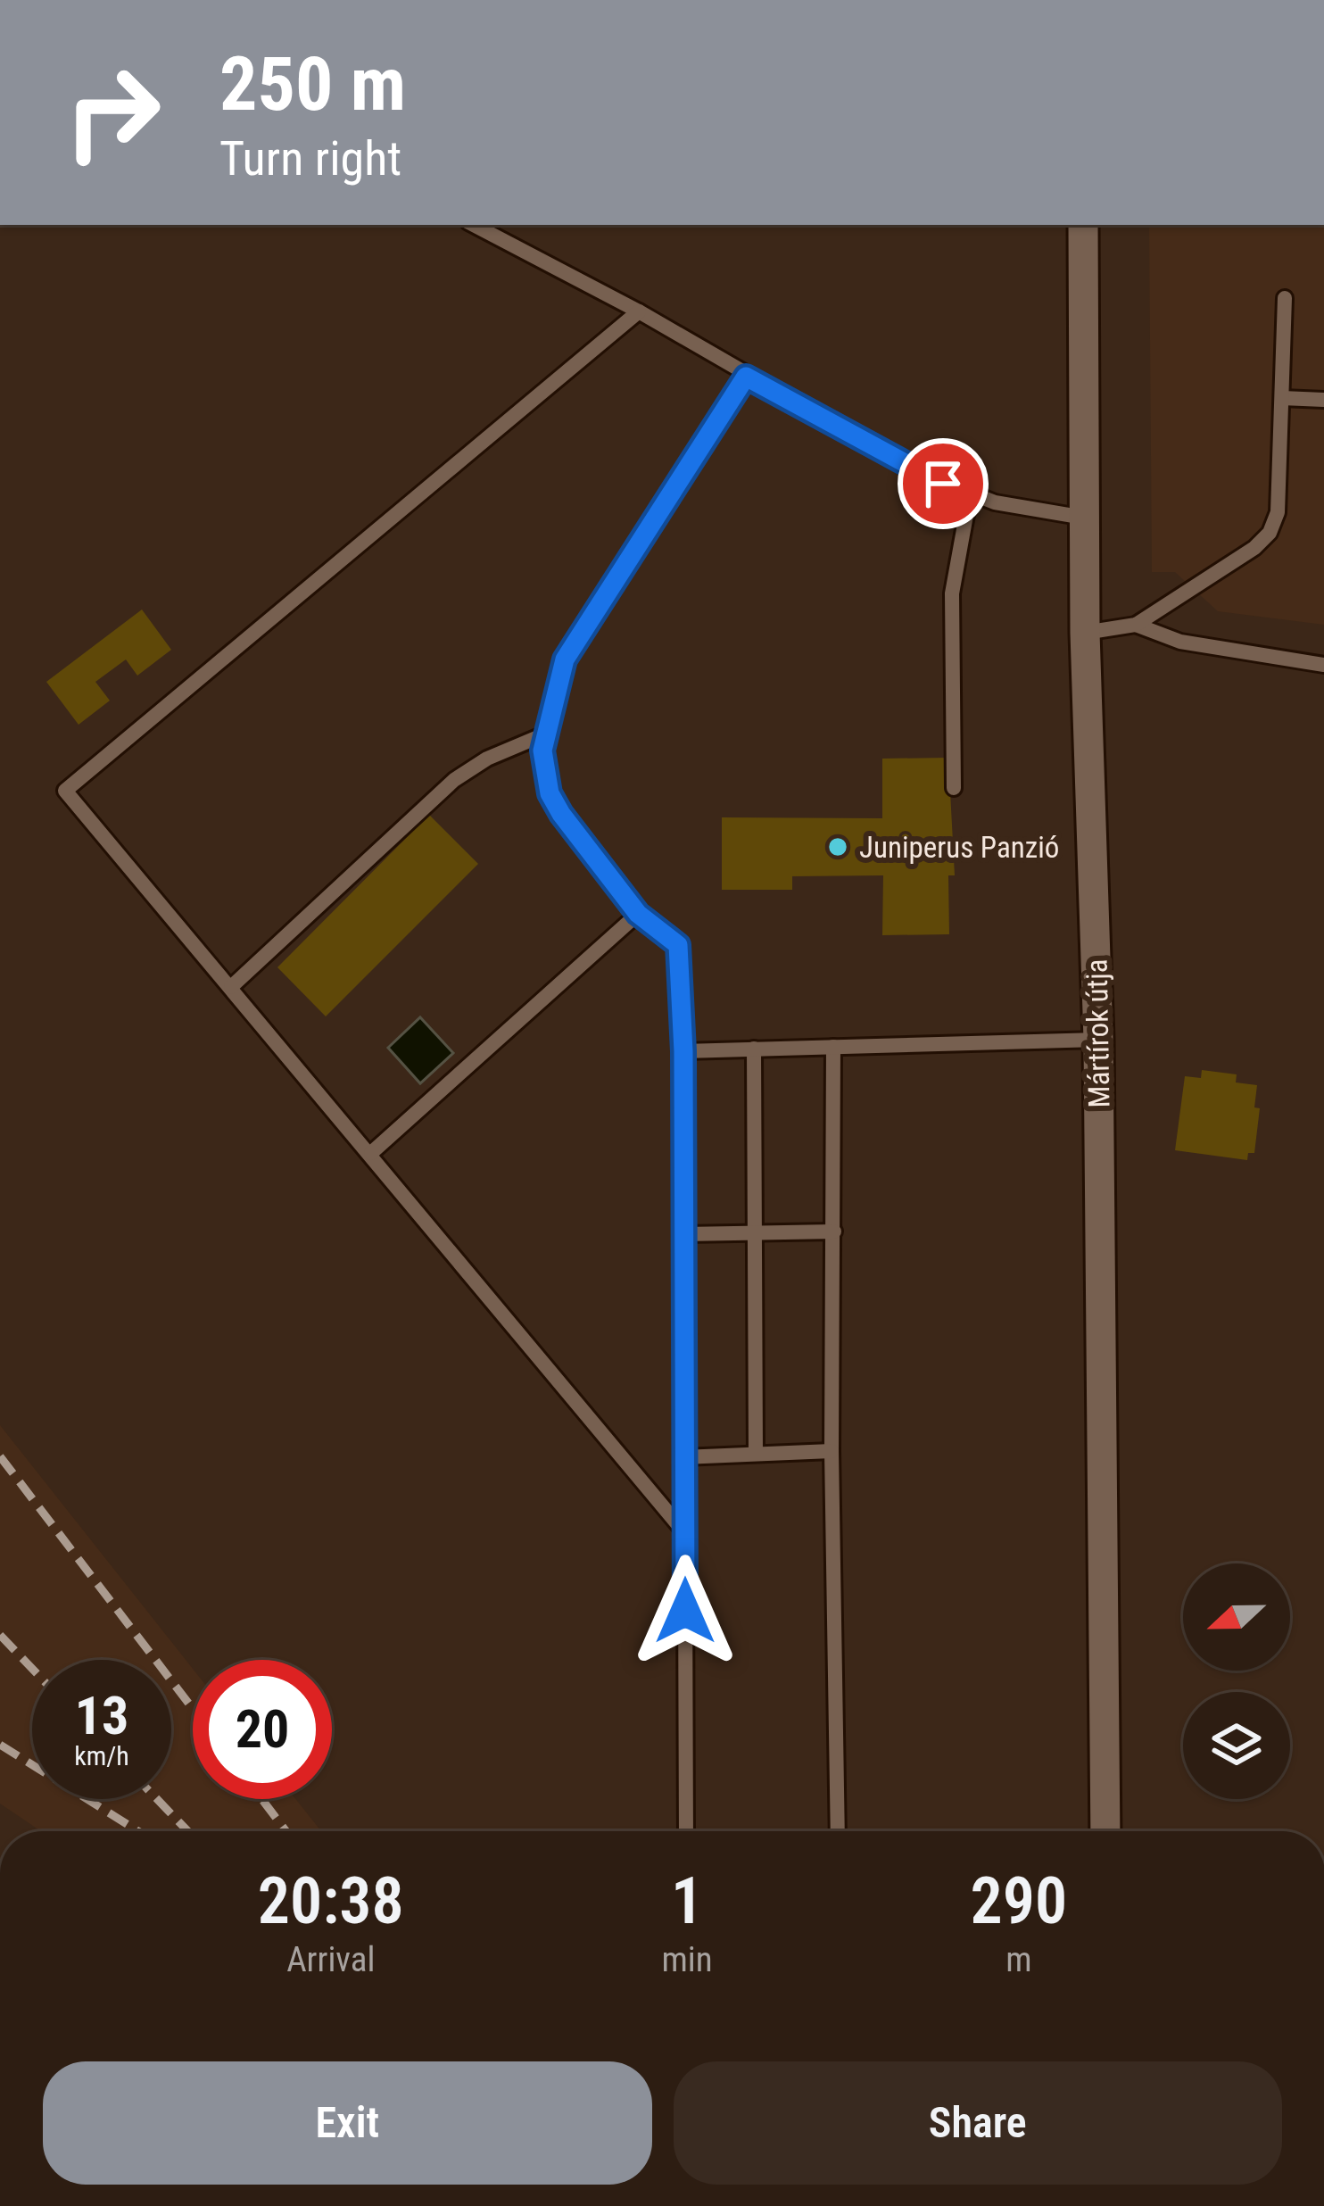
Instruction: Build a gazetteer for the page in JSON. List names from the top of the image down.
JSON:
{
  "streets": {
    "street": ["Mártírok útja"]
  },
  "places": ["Juniperus Panzió"],
  "north": "left",
  "page": {
    "turn": ["250 m", "Turn right"],
    "speed": "13 km/h",
    "limit": "20",
    "eta": [
      "20:38",
      "Arrival",
      "1",
      "min",
      "290",
      "m"
    ],
    "buttons": ["Exit", "Share"]
  }
}
